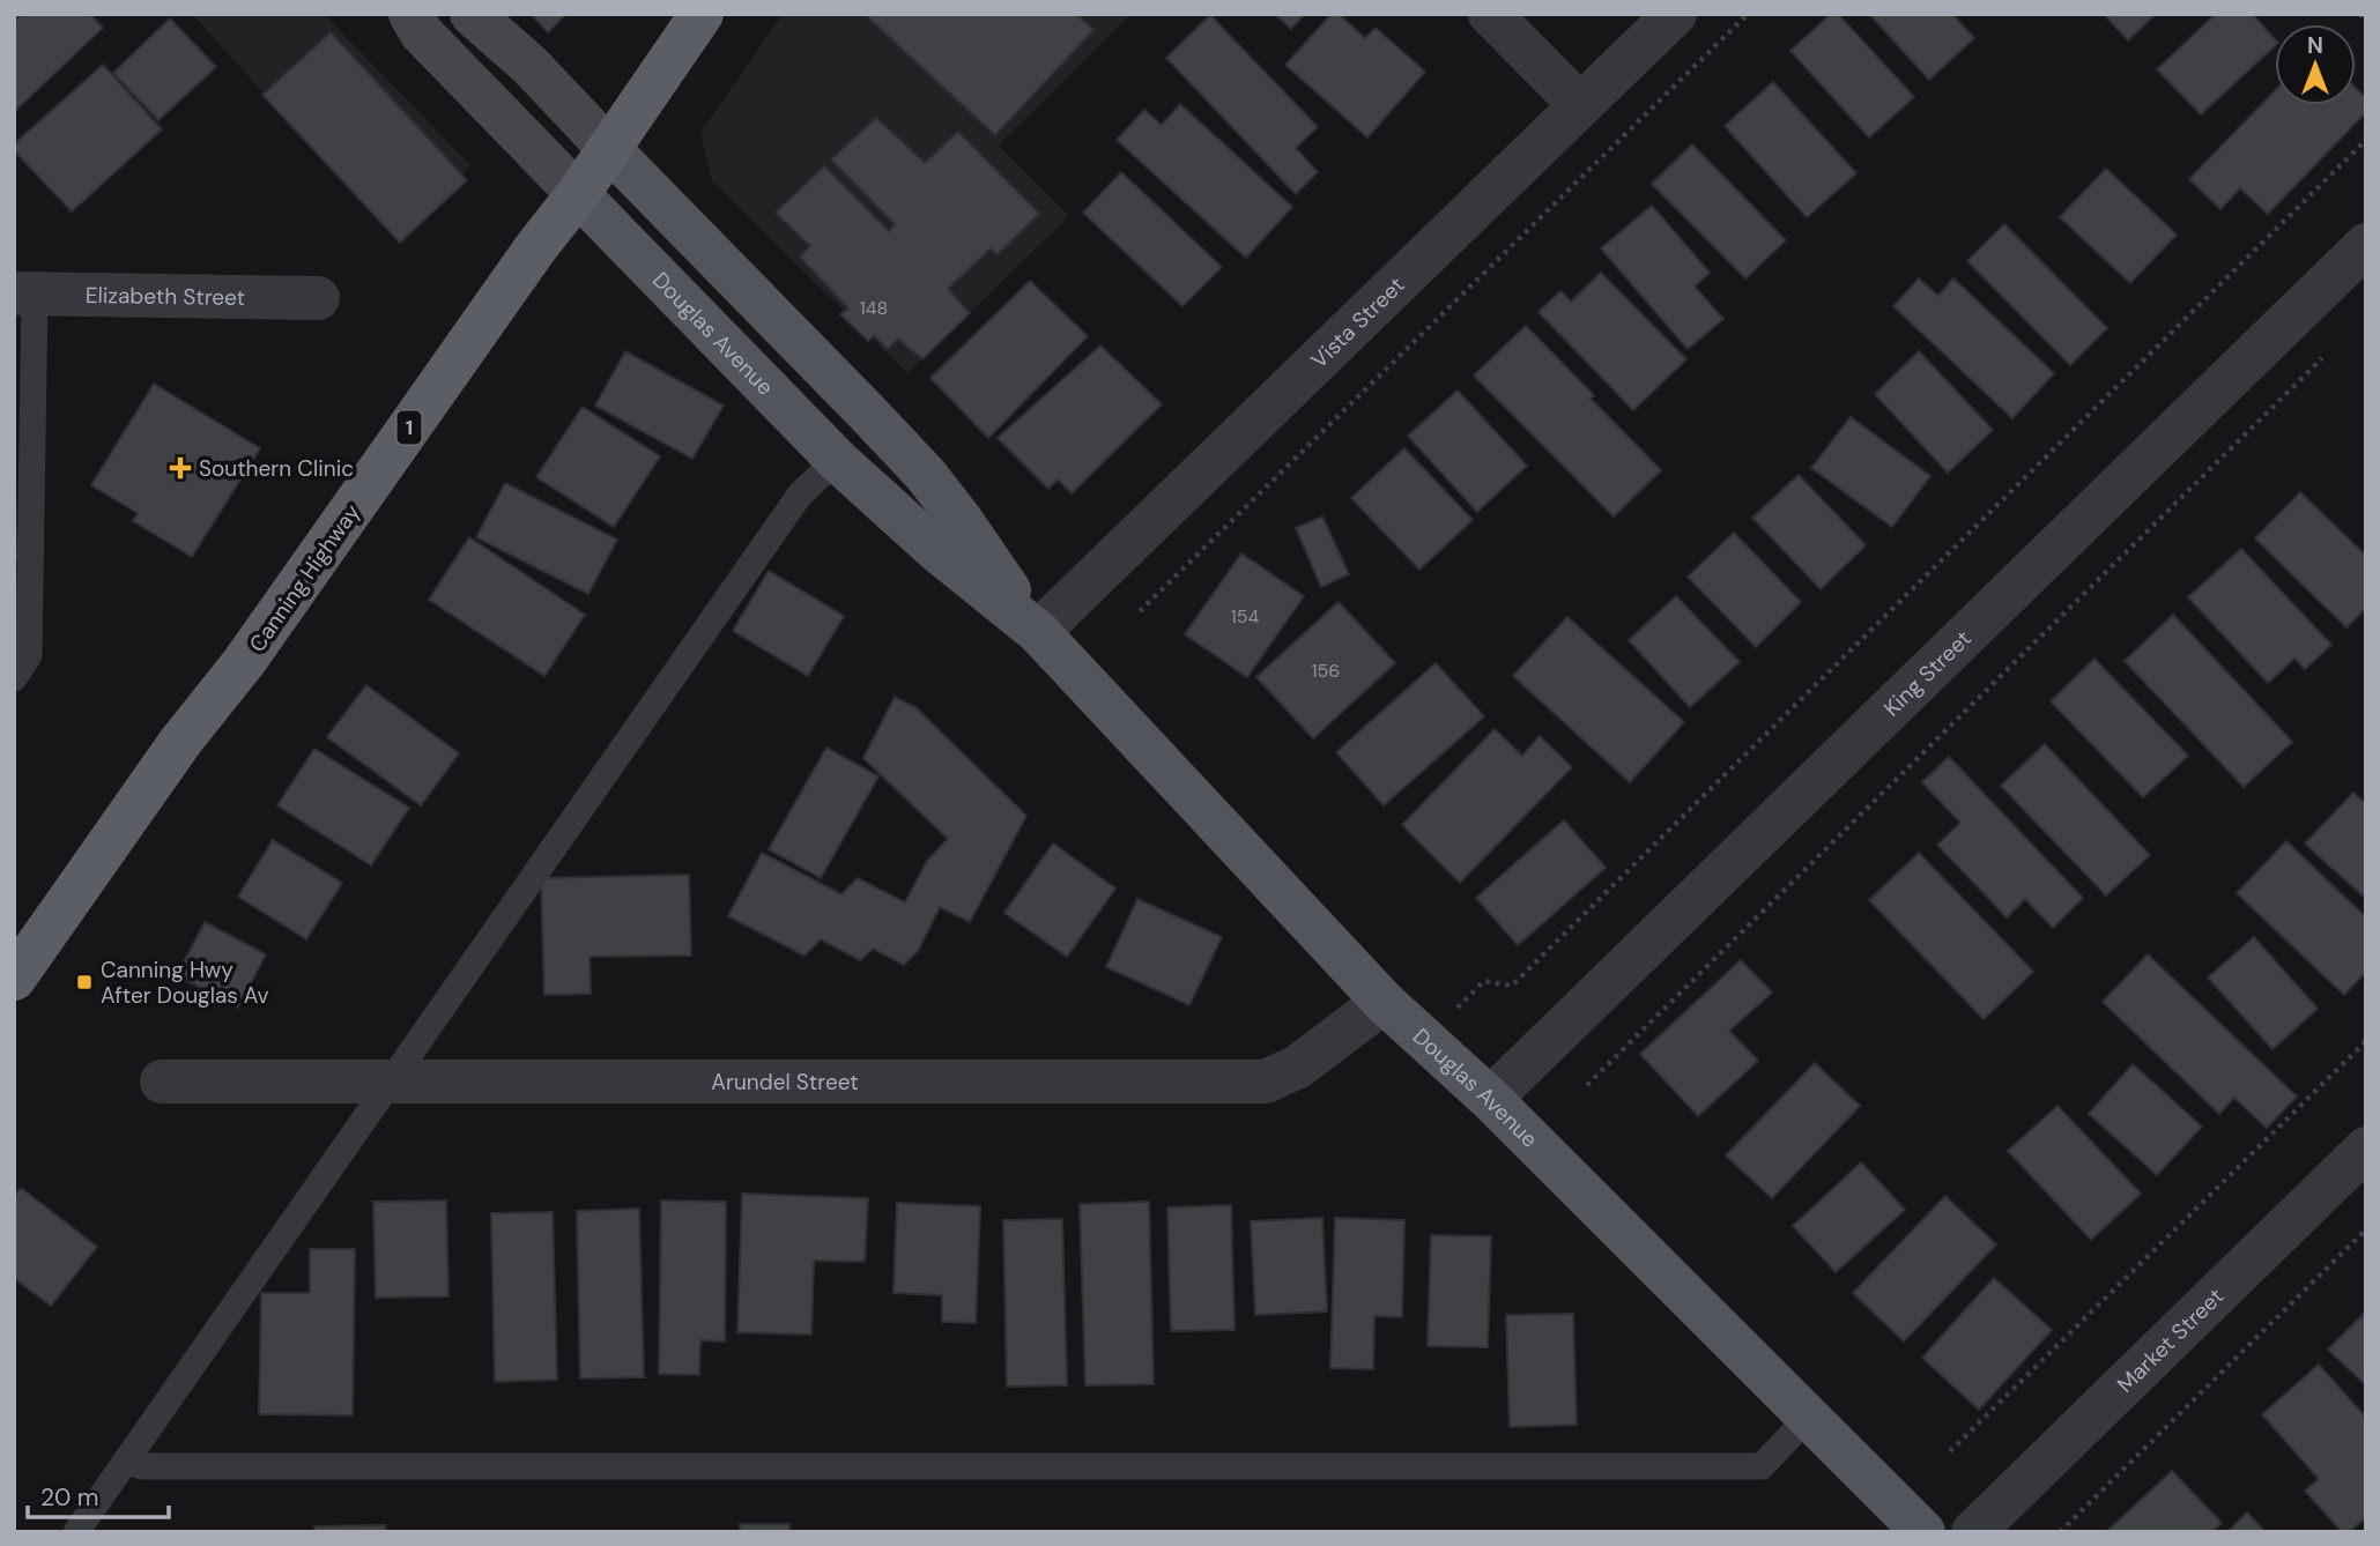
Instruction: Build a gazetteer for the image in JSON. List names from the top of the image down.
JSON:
{
  "streets": {
    "highway": ["1", "Canning Highway"],
    "main road": ["Douglas Avenue"],
    "street": [
      "Elizabeth Street",
      "Vista Street",
      "King Street",
      "Arundel Street",
      "Market Street"
    ]
  },
  "crossings": [
    ["Vista Street", "Douglas Avenue"],
    ["Douglas Avenue", "Canning Highway"],
    ["Douglas Avenue", "King Street"],
    ["Douglas Avenue", "Arundel Street"]
  ],
  "places": {
    "health": ["Southern Clinic"],
    "transit": ["Canning Hwy After Douglas Av"]
  },
  "house_numbers": ["148", "154", "156"],
  "scale_bar": "20 m",
  "north": "top"
}
